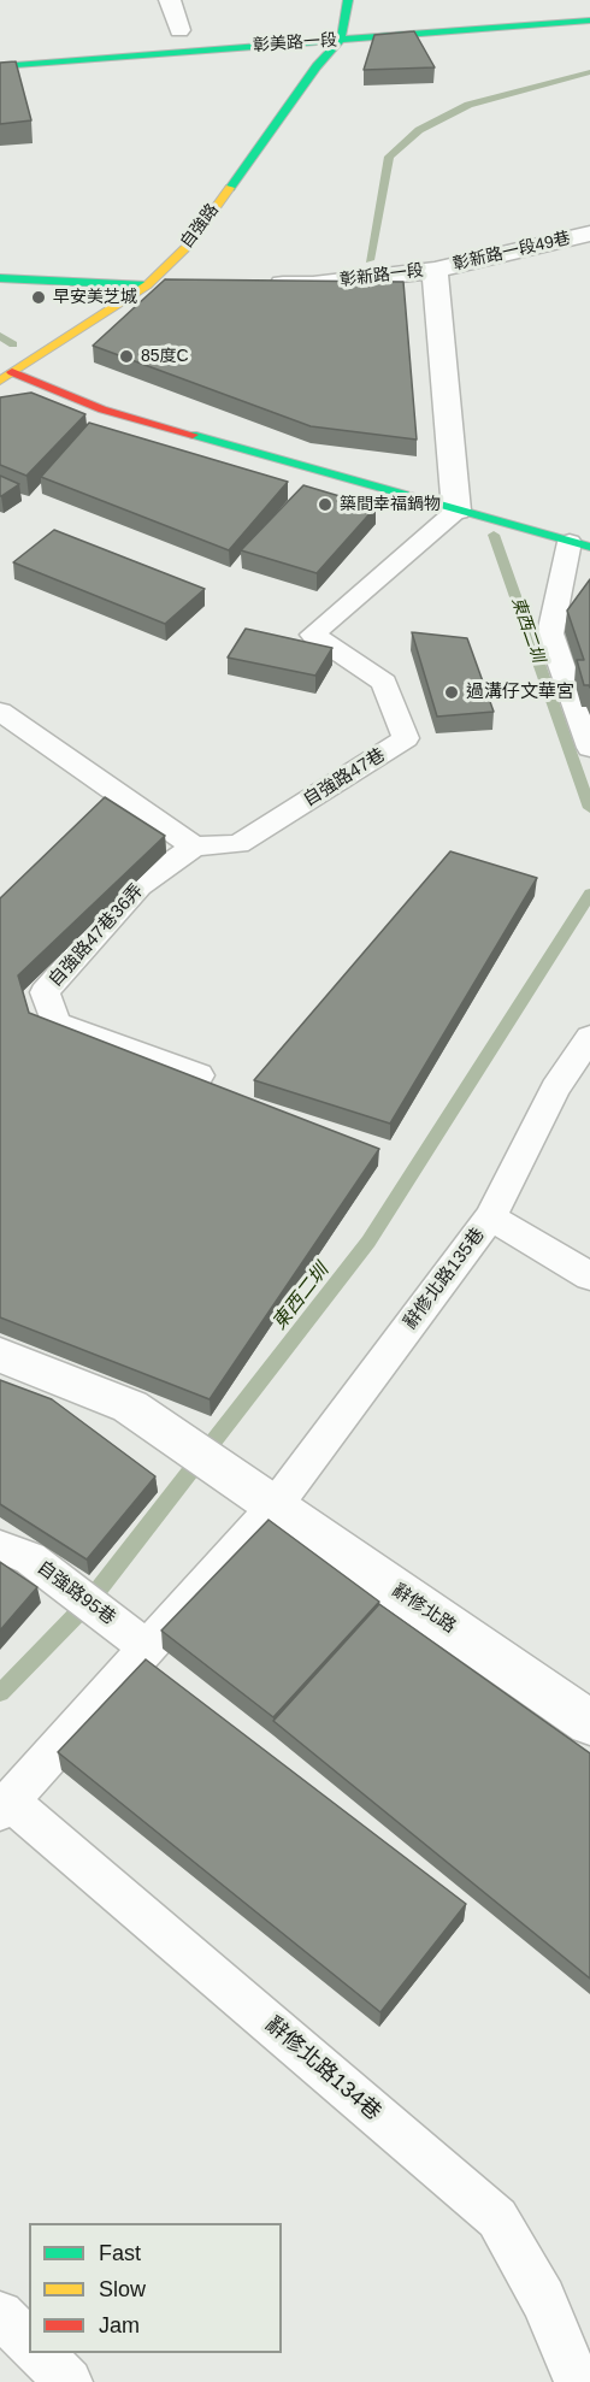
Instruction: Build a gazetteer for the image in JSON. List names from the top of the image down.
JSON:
{
  "streets": {
    "street": [
      "彰美路一段",
      "自強路",
      "彰新路一段49巷",
      "彰新路一段",
      "辭修北路"
    ],
    "lane": [
      "自強路47巷",
      "自強路47巷36弄",
      "辭修北路135巷",
      "自強路95巷",
      "辭修北路134巷"
    ]
  },
  "crossings": [
    ["彰美路一段", "自強路"],
    ["彰新路一段49巷", "彰新路一段"],
    ["彰新路一段", "自強路47巷"],
    ["自強路47巷", "自強路47巷36弄"],
    ["辭修北路135巷", "辭修北路"],
    ["辭修北路135巷", "辭修北路134巷"],
    ["自強路95巷", "辭修北路134巷"],
    ["辭修北路", "辭修北路134巷"]
  ],
  "water": ["東西二圳"],
  "places": [
    "早安美芝城",
    "85度C",
    "築間幸福鍋物",
    "過溝仔文華宮"
  ],
  "legend": ["Fast", "Slow", "Jam"]
}
